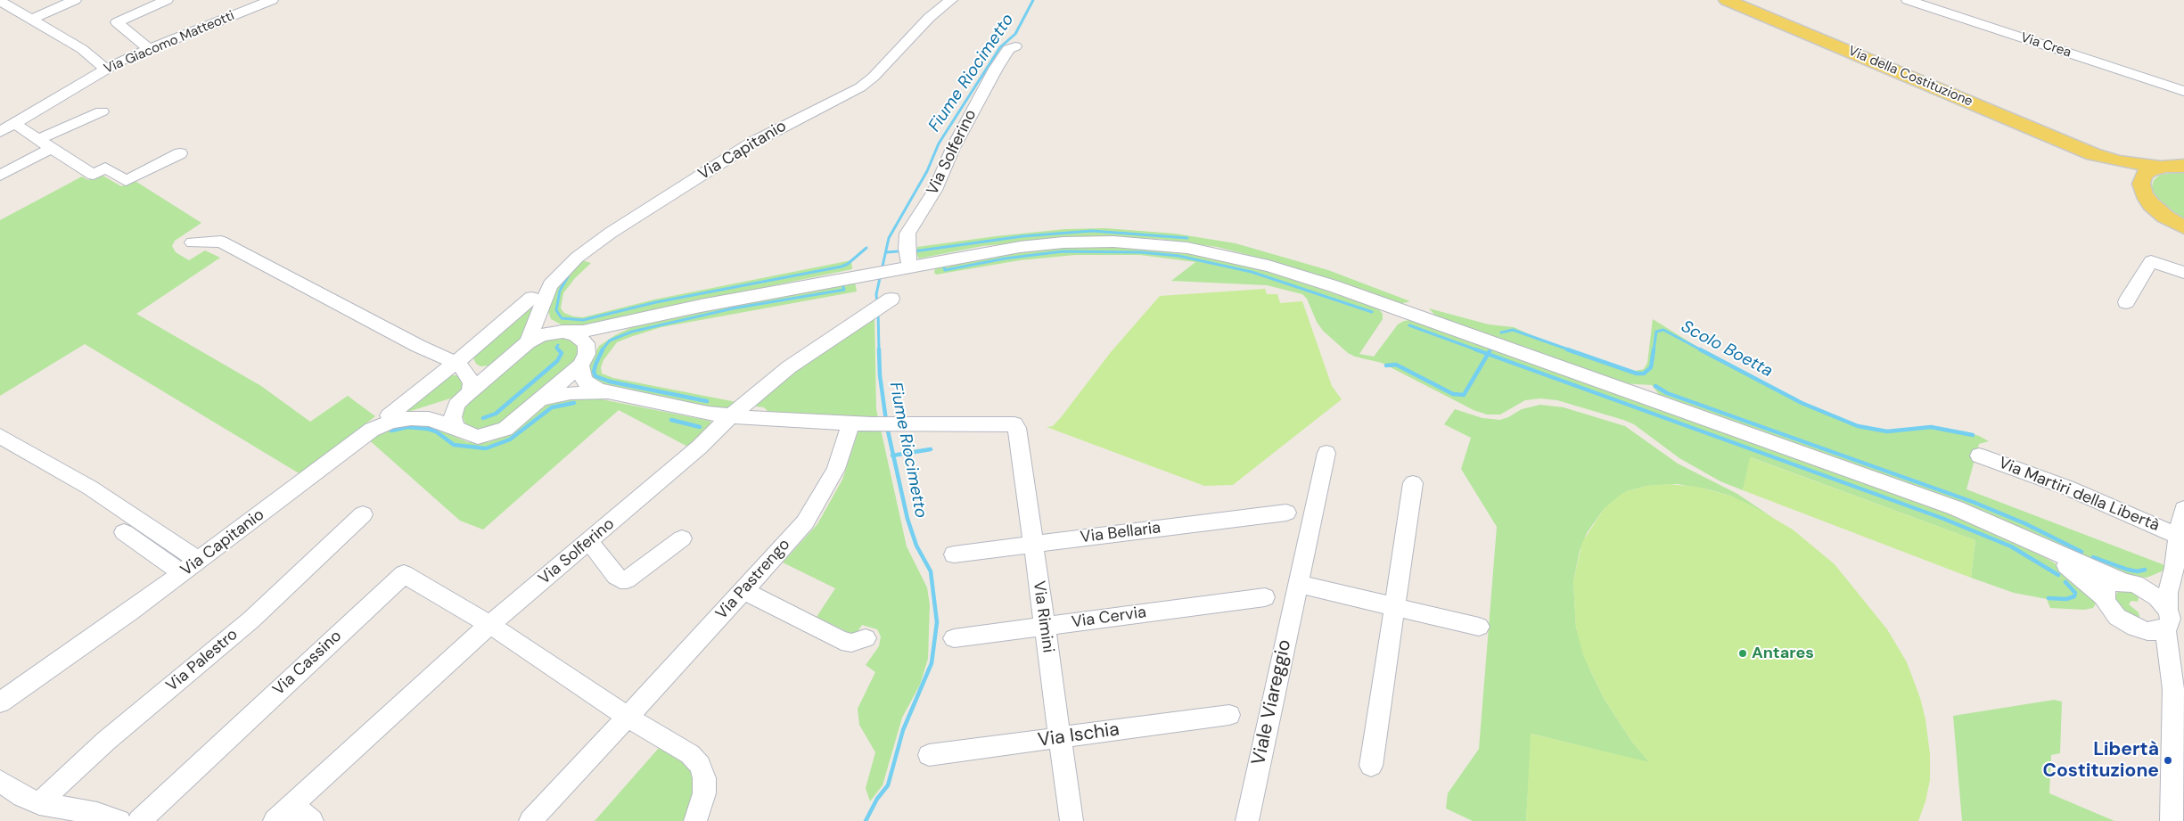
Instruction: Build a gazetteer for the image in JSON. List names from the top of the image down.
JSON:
{
  "streets": {
    "main road": ["Via della Costituzione"],
    "street": [
      "Via Giacomo Matteotti",
      "Via Crea",
      "Via Capitanio",
      "Via Solferino",
      "Via Martiri della Libertà",
      "Via Bellaria",
      "Via Pastrengo",
      "Via Rimini",
      "Via Cervia",
      "Via Palestro",
      "Via Cassino",
      "Viale Viareggio",
      "Via Ischia"
    ]
  },
  "crossings": [
    ["Via Solferino", "Via Cassino"],
    ["Via Bellaria", "Via Rimini"],
    ["Via Pastrengo", "Via Rimini"],
    ["Via Rimini", "Via Cervia"],
    ["Via Rimini", "Via Ischia"]
  ],
  "water": ["Fiume Riocimetto", "Scolo Boetta"],
  "places": ["Antares", "Libertà Costituzione"]
}
